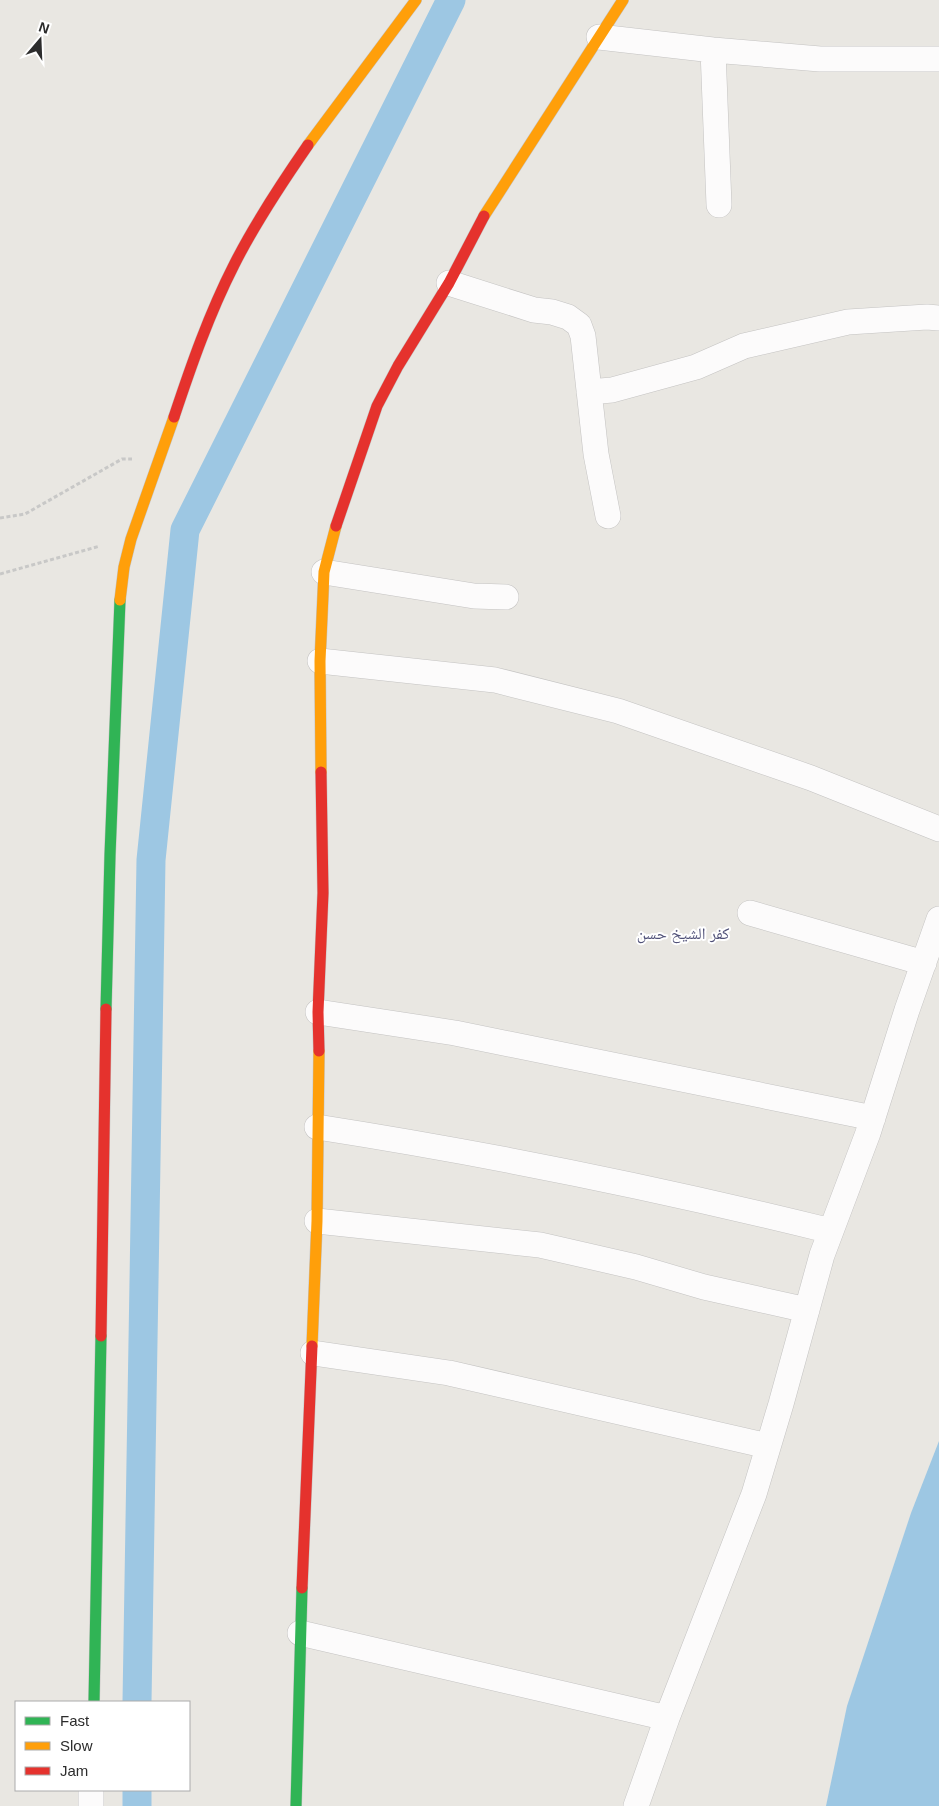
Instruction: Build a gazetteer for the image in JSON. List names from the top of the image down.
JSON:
{
  "districts": ["كفر الشيخ حسن"],
  "legend": ["Fast", "Slow", "Jam"],
  "north": "top"
}
